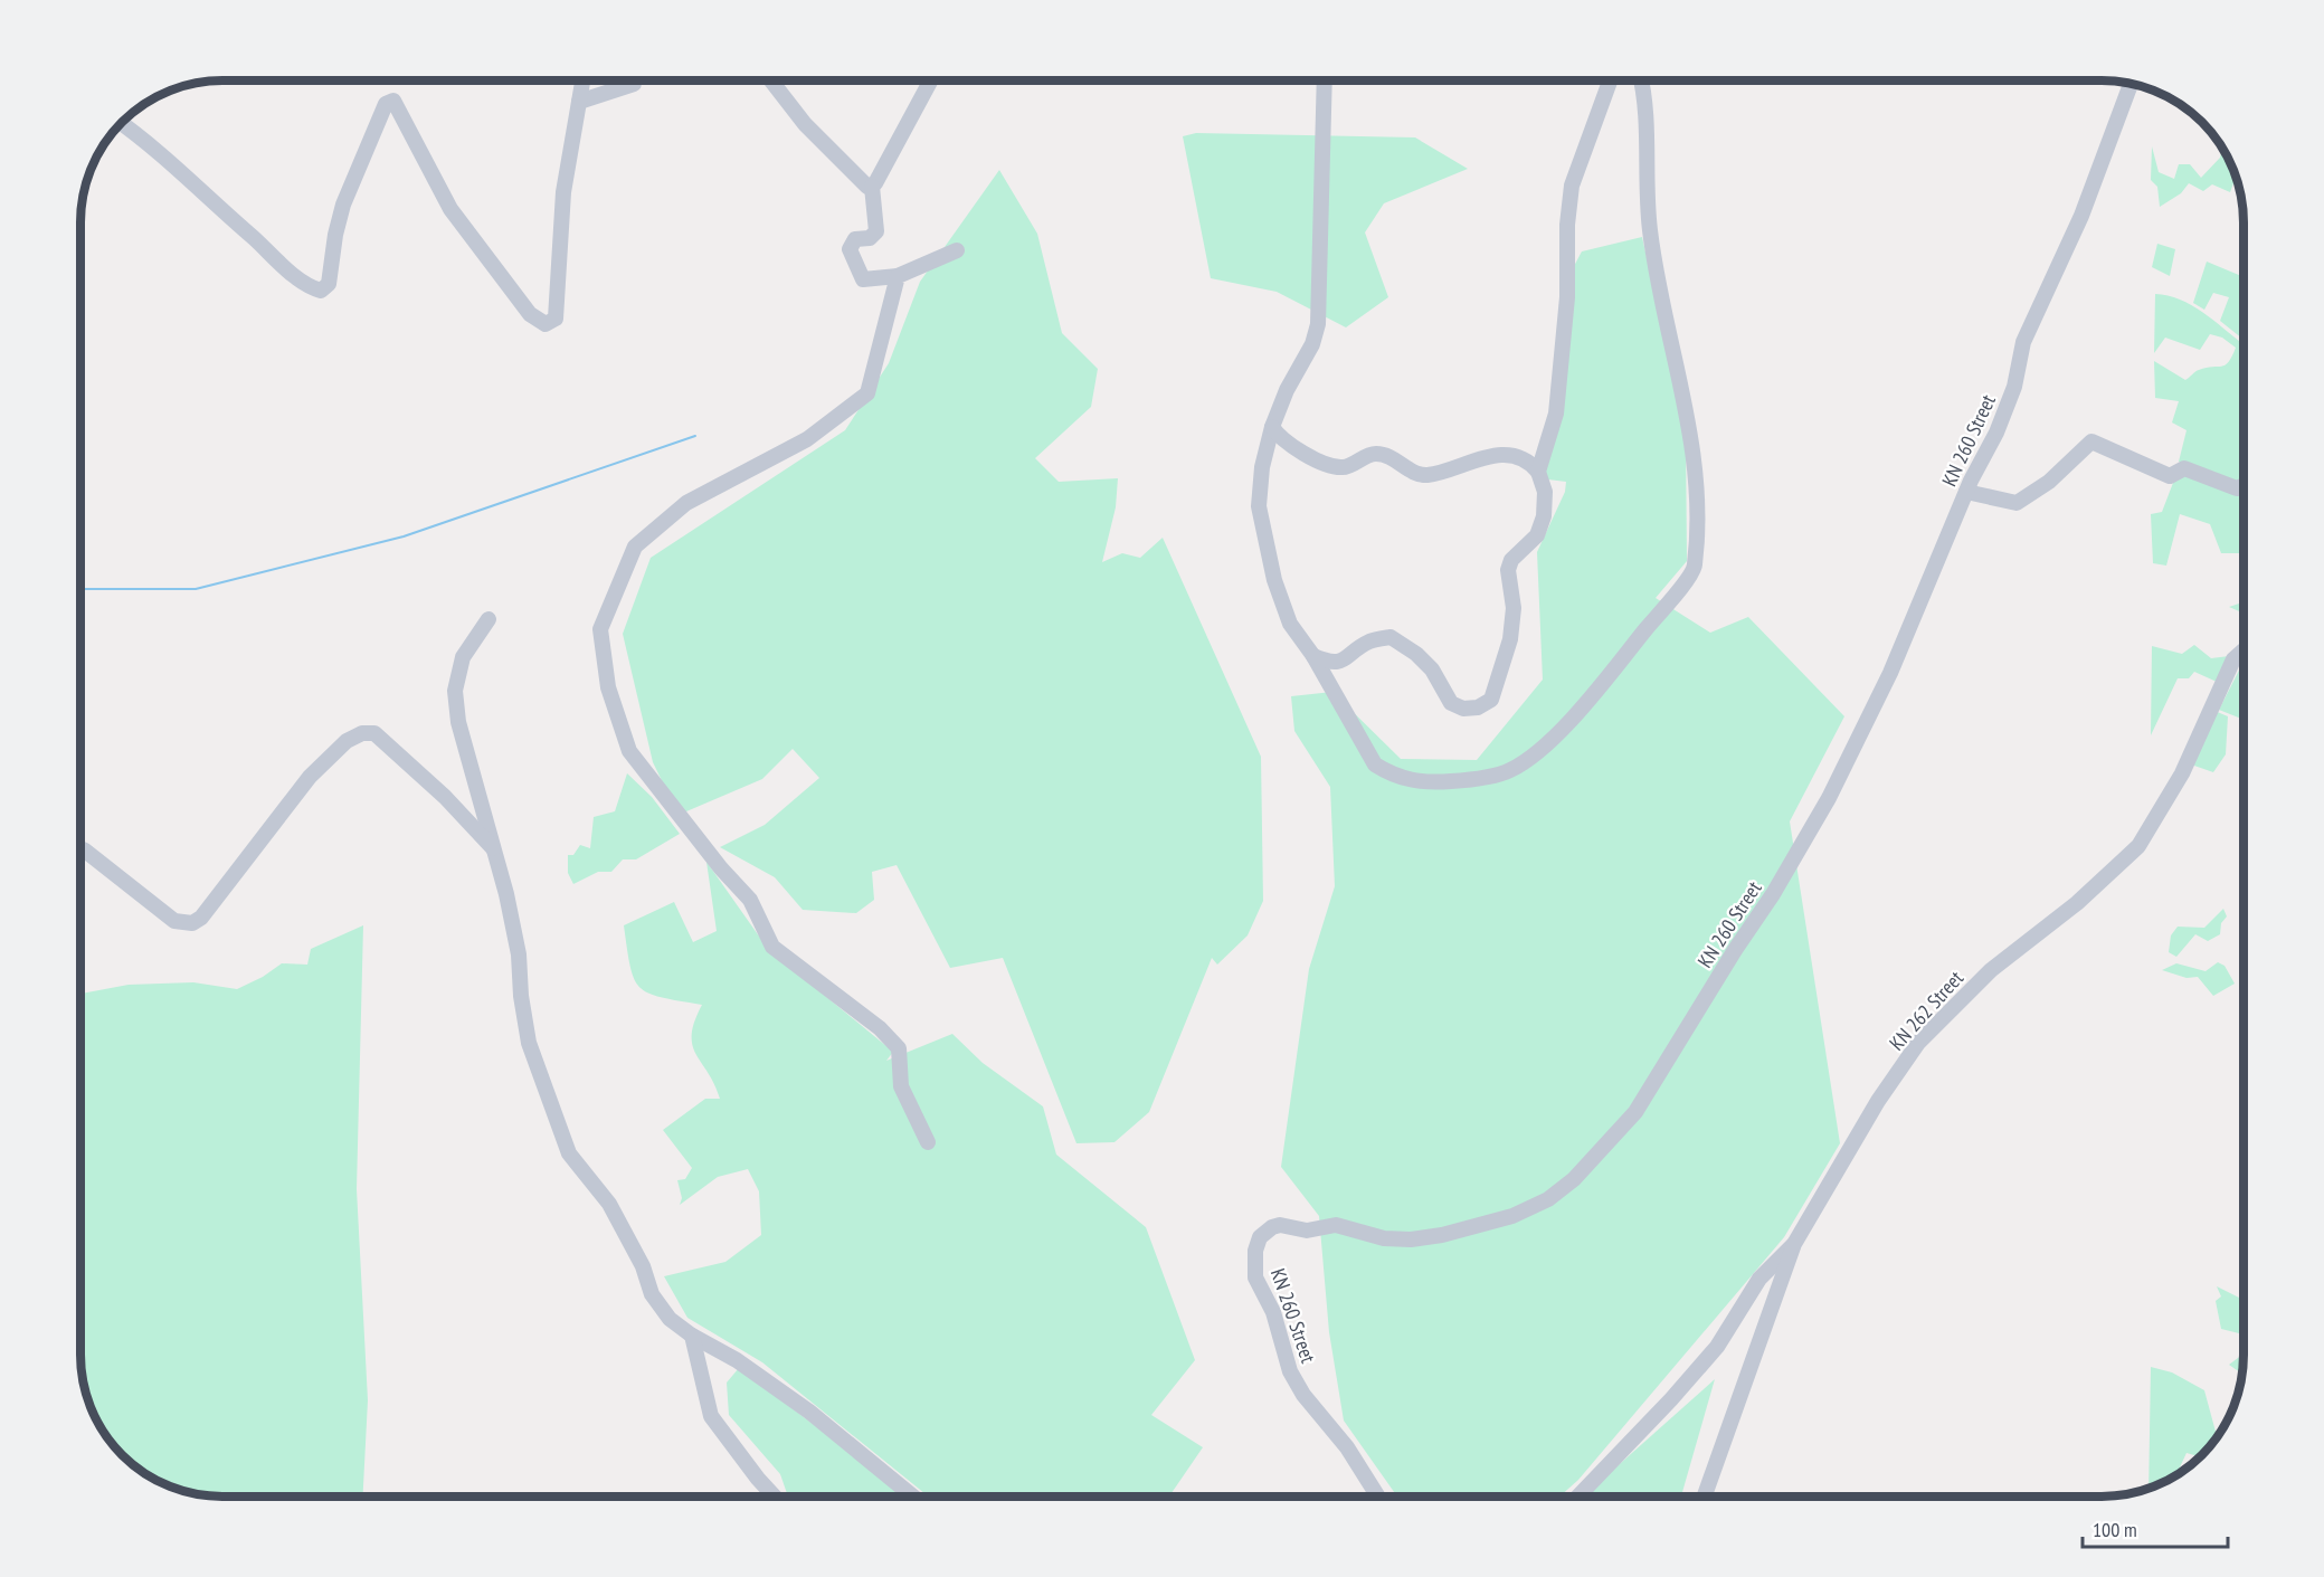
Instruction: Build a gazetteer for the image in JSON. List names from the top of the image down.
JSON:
{
  "streets": {
    "street": ["KN 260 Street", "KN 262 Street"]
  },
  "scale_bar": "100 m"
}
